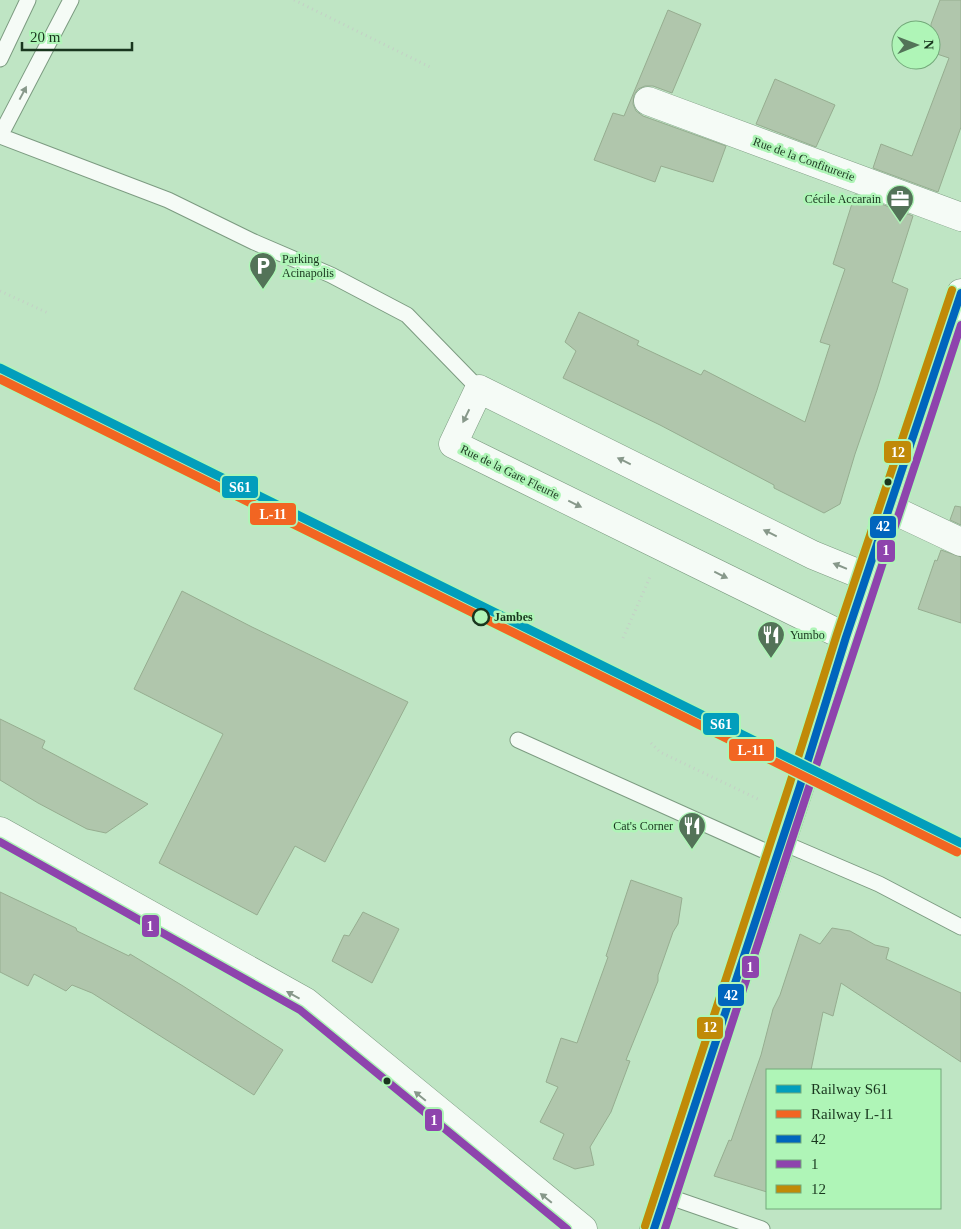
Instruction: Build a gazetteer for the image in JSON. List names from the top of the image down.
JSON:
{
  "streets": {
    "street": ["Rue de la Confiturerie", "Rue de la Gare Fleurie"]
  },
  "places": {
    "office": ["Cécile Accarain"],
    "parking": ["Parking Acinapolis"],
    "other": ["Jambes"],
    "restaurant": ["Yumbo", "Cat's Corner"]
  },
  "lines": [
    "transit line 12",
    "transit line 42",
    "transit line 1",
    "rail line S61",
    "rail line L-11"
  ],
  "legend": [
    "Railway S61",
    "Railway L-11",
    "42",
    "1",
    "12"
  ],
  "scale_bar": "20 m",
  "north": "right"
}
